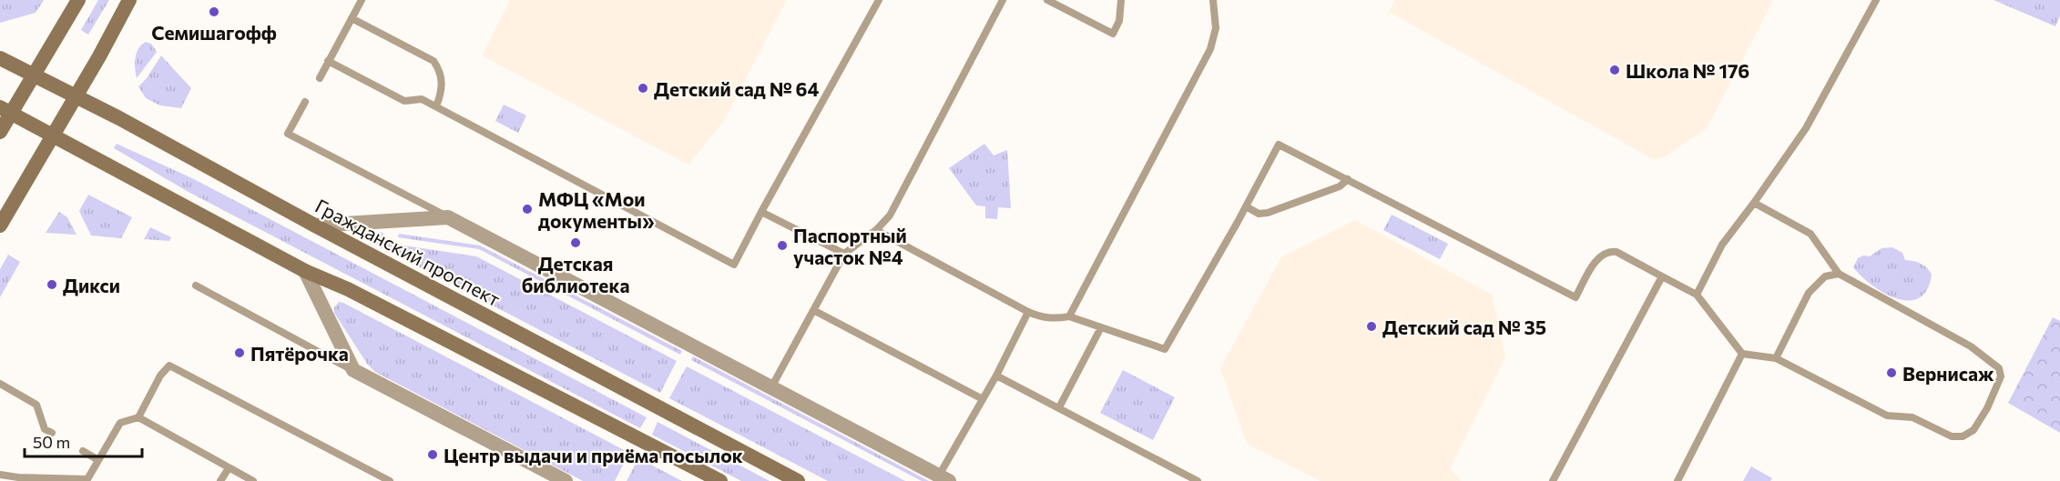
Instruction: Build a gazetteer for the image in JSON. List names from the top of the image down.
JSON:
{
  "streets": {
    "main road": ["Гражданский проспект"]
  },
  "places": [
    "Семишагофф",
    "Школа № 176",
    "Детский сад № 64",
    "МФЦ «Мои документы»",
    "Детская библиотека",
    "Паспортный участок №4",
    "Дикси",
    "Детский сад № 35",
    "Пятёрочка",
    "Вернисаж",
    "Центр выдачи и приёма посылок"
  ],
  "scale_bar": "50 m"
}
